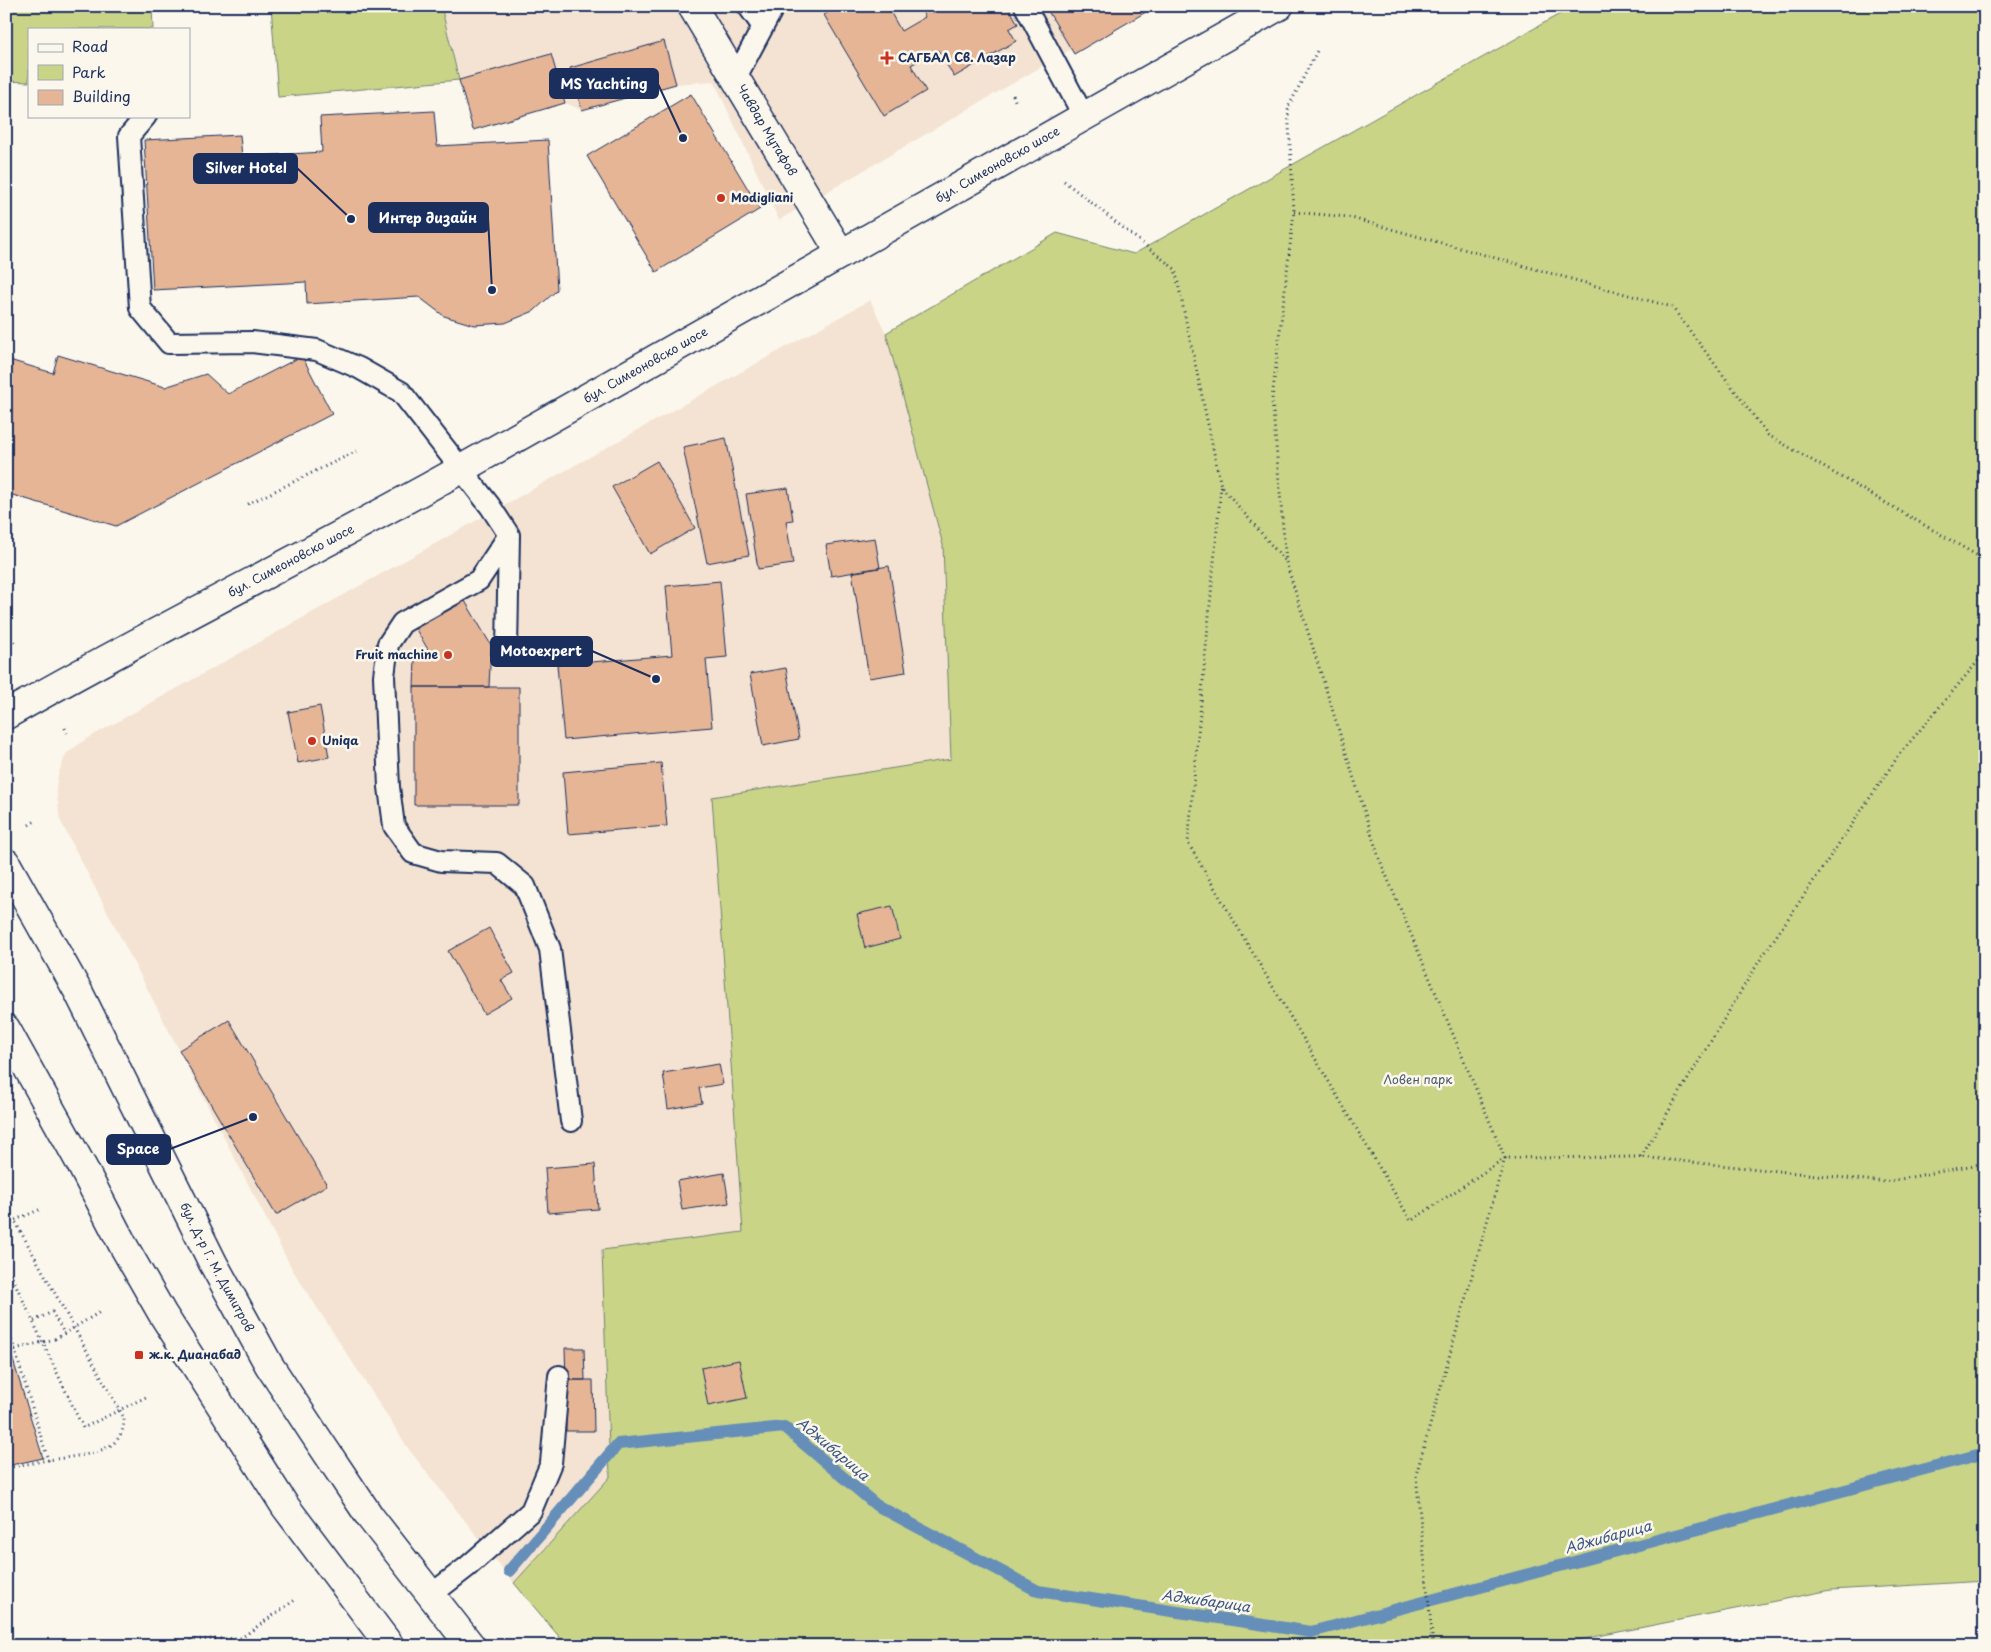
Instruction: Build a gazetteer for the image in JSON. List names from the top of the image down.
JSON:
{
  "streets": {
    "main road": ["Чавдар Мутафов", "бул. Симеоновско шосе", "бул. Д-р Г. М. Димитров"]
  },
  "crossings": [
    ["Чавдар Мутафов", "бул. Симеоновско шосе"]
  ],
  "water": ["Аджибарица"],
  "parks": ["Ловен парк"],
  "places": {
    "health": ["САГБАЛ Св. Лазар"],
    "other": [
      "MS Yachting",
      "Modigliani",
      "Silver Hotel",
      "Интер дизайн",
      "Fruit machine",
      "Motoexpert",
      "Uniqa",
      "Space"
    ],
    "transit": ["ж.к. Дианабад"]
  },
  "legend": ["Road", "Park", "Building"]
}
